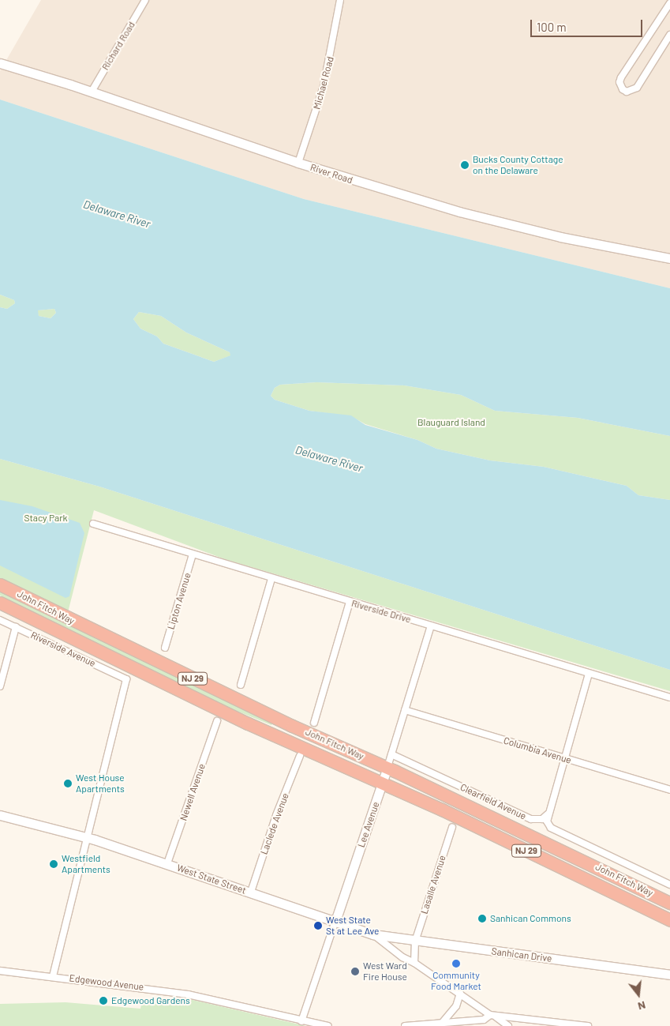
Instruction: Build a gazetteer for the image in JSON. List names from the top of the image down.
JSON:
{
  "streets": {
    "highway": ["John Fitch Way", "NJ 29"],
    "main road": [
      "River Road",
      "Lee Avenue",
      "West State Street",
      "Sanhican Drive"
    ],
    "street": [
      "Richard Road",
      "Michael Road",
      "Lipton Avenue",
      "Riverside Drive",
      "Riverside Avenue",
      "Columbia Avenue",
      "Newell Avenue",
      "Clearfield Avenue",
      "Laclede Avenue",
      "Lasalle Avenue",
      "Edgewood Avenue"
    ]
  },
  "crossings": [
    ["Richard Road", "River Road"],
    ["Michael Road", "River Road"],
    ["Lipton Avenue", "Riverside Drive"],
    ["John Fitch Way", "Lee Avenue"],
    ["Riverside Drive", "Lee Avenue"],
    ["Riverside Avenue", "West State Street"],
    ["Columbia Avenue", "Lee Avenue"],
    ["Newell Avenue", "West State Street"],
    ["Clearfield Avenue", "Lee Avenue"],
    ["Laclede Avenue", "West State Street"],
    ["Lee Avenue", "West State Street"],
    ["Lee Avenue", "Edgewood Avenue"],
    ["West State Street", "Sanhican Drive"],
    ["Lasalle Avenue", "Sanhican Drive"]
  ],
  "water": ["Delaware River"],
  "parks": ["Blauguard Island", "Stacy Park"],
  "places": [
    "Bucks County Cottage on the Delaware",
    "West House Apartments",
    "Westfield Apartments",
    "Sanhican Commons",
    "West State St at Lee Ave",
    "Community Food Market",
    "West Ward Fire House",
    "Edgewood Gardens"
  ],
  "scale_bar": "100 m",
  "north": "bottom"
}
